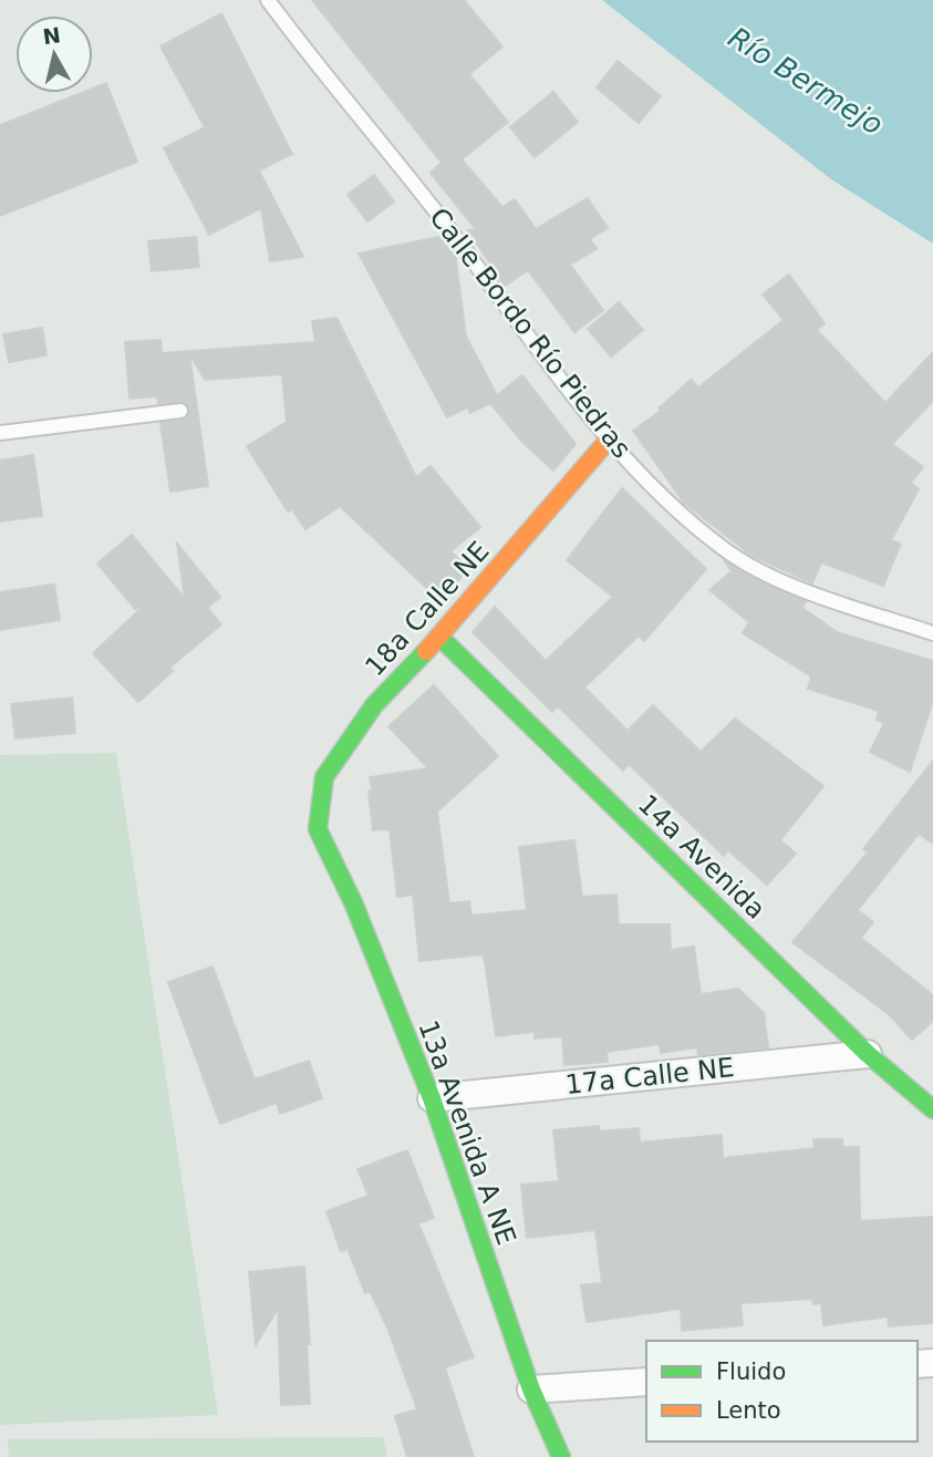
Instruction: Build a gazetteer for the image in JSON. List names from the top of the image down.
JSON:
{
  "streets": {
    "street": [
      "18a Calle NE",
      "14a Avenida",
      "17a Calle NE",
      "13a Avenida A NE"
    ],
    "lane": ["Calle Bordo Río Piedras"]
  },
  "crossings": [
    ["Calle Bordo Río Piedras", "18a Calle NE"],
    ["18a Calle NE", "14a Avenida"],
    ["18a Calle NE", "13a Avenida A NE"],
    ["14a Avenida", "17a Calle NE"],
    ["17a Calle NE", "13a Avenida A NE"]
  ],
  "water": ["Río Bermejo"],
  "legend": ["Fluido", "Lento"],
  "north": "top"
}
